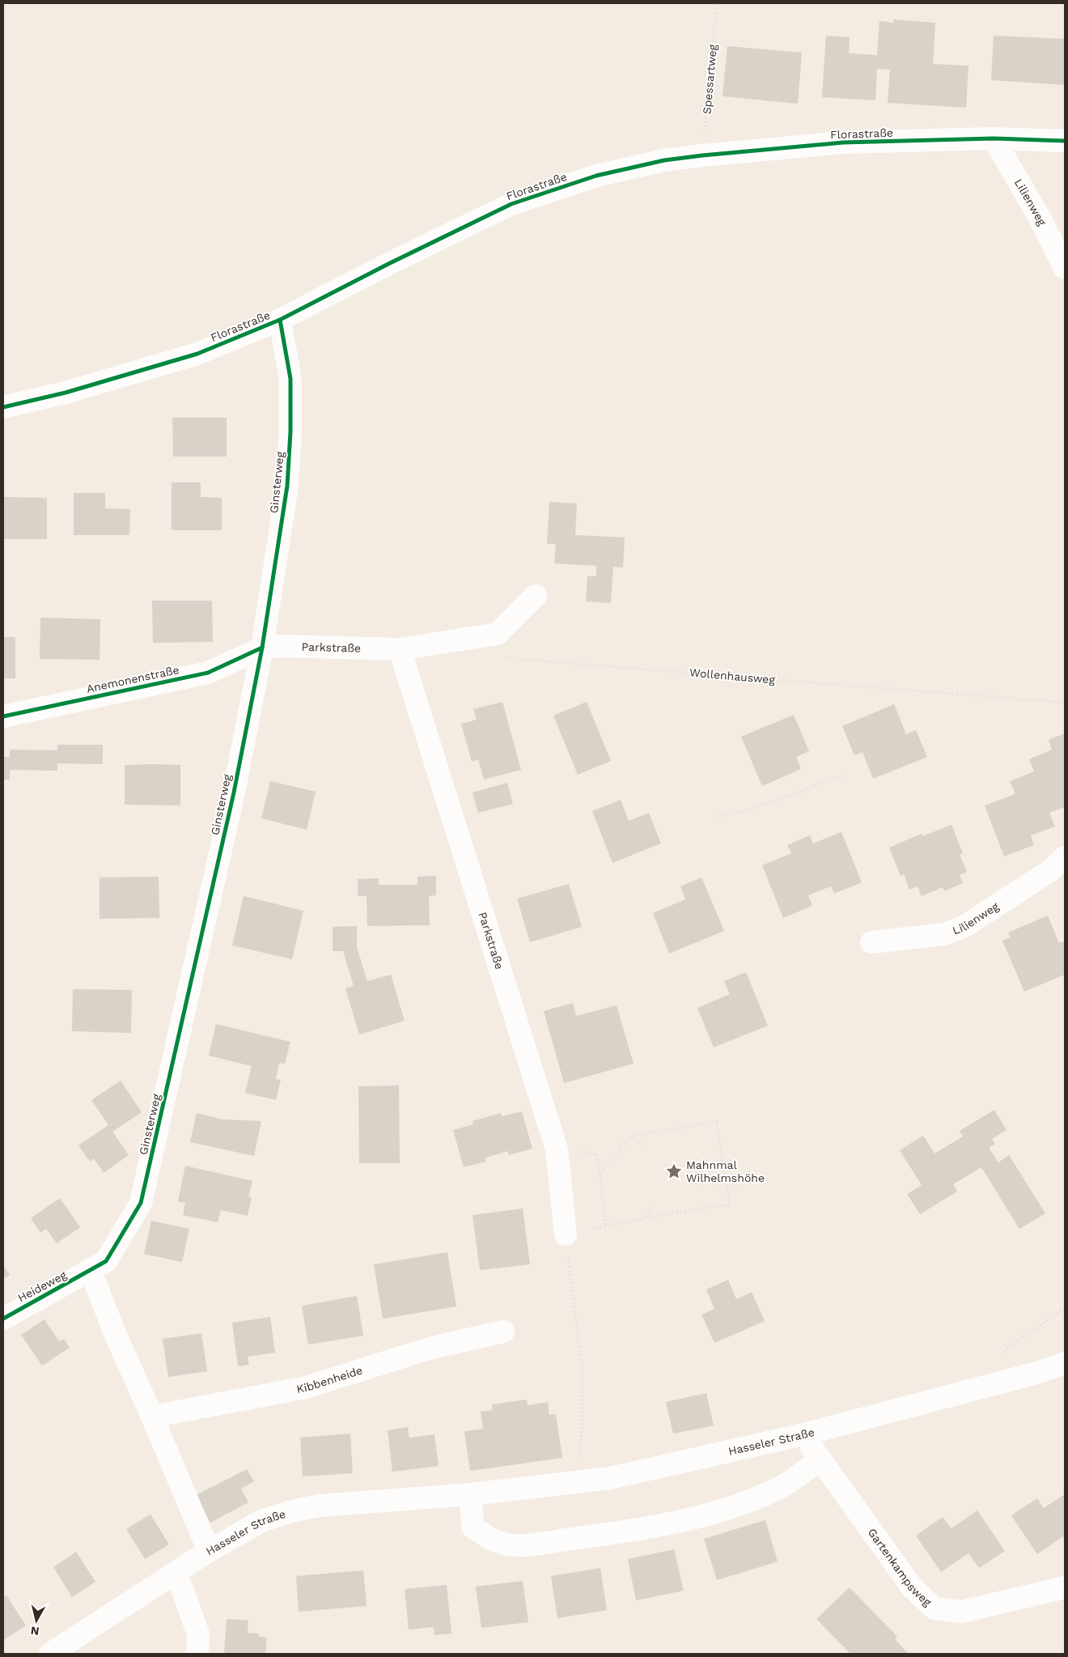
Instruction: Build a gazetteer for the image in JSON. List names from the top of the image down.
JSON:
{
  "streets": {
    "street": [
      "Florastraße",
      "Lilienweg",
      "Ginsterweg",
      "Parkstraße",
      "Anemonenstraße",
      "Heideweg",
      "Kibbenheide",
      "Hasseler Straße",
      "Gartenkampsweg"
    ],
    "path": ["Spessartweg", "Wollenhausweg"]
  },
  "crossings": [
    ["Spessartweg", "Florastraße"],
    ["Florastraße", "Lilienweg"],
    ["Florastraße", "Ginsterweg"],
    ["Ginsterweg", "Parkstraße"],
    ["Ginsterweg", "Anemonenstraße"],
    ["Ginsterweg", "Heideweg"],
    ["Parkstraße", "Anemonenstraße"],
    ["Hasseler Straße", "Gartenkampsweg"]
  ],
  "places": {
    "place": ["Mahnmal Wilhelmshöhe"]
  },
  "north": "bottom"
}
